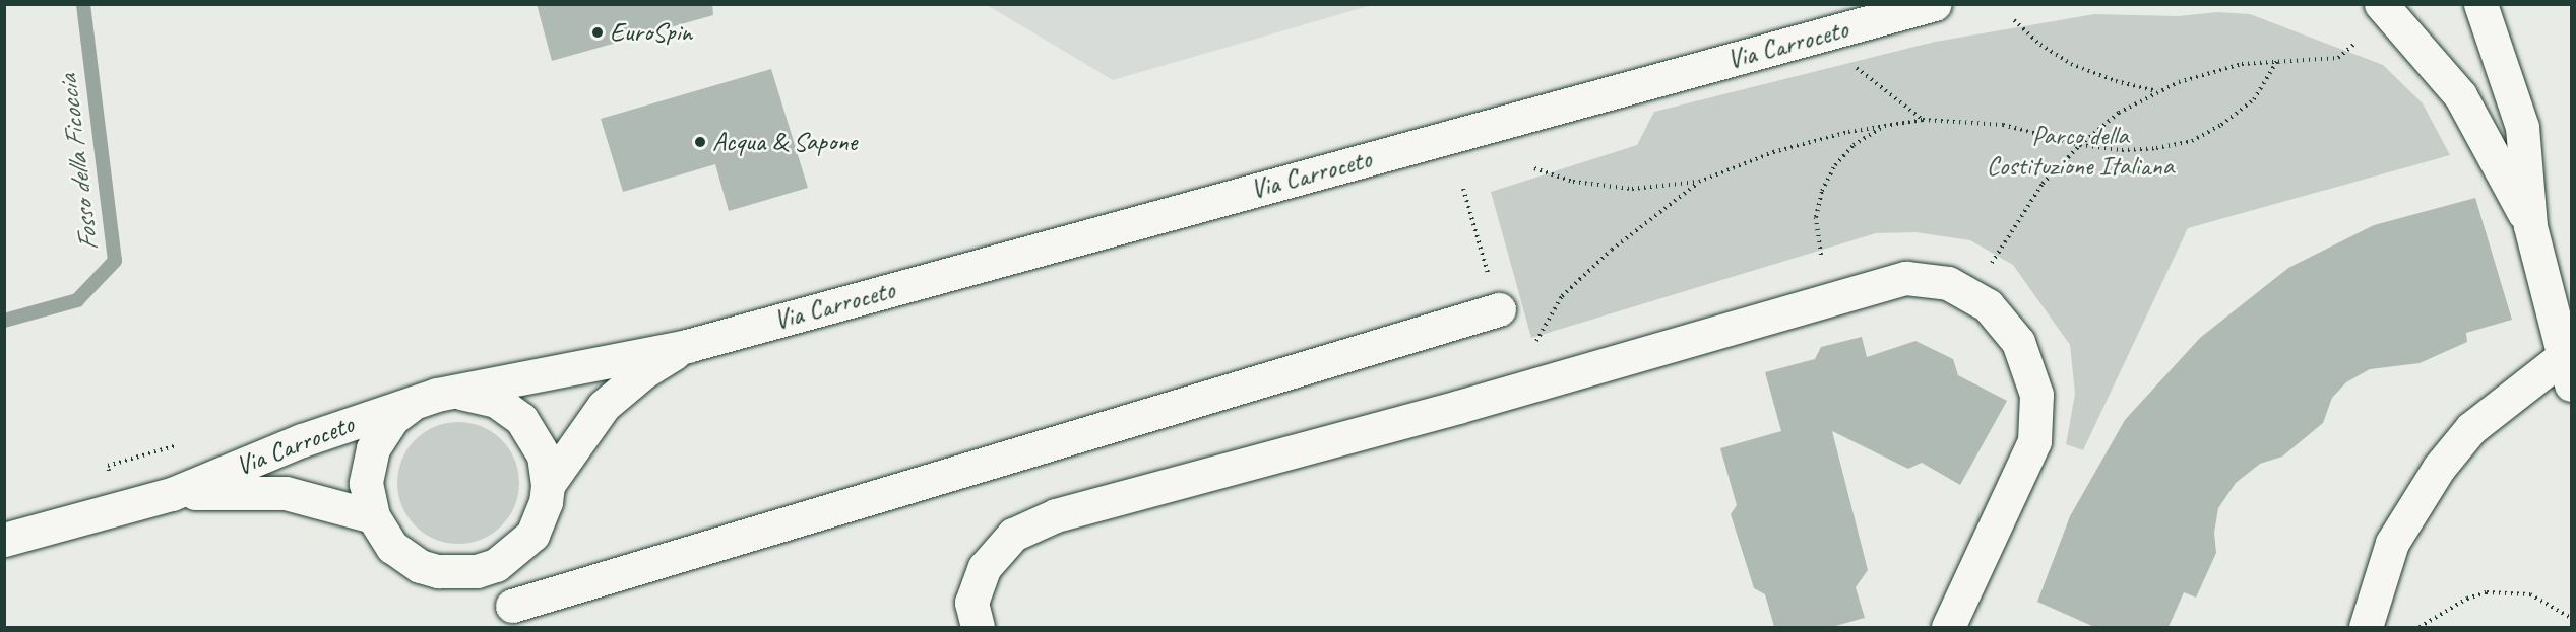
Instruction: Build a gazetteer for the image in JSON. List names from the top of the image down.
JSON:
{
  "streets": {
    "street": ["Via Carroceto"]
  },
  "water": ["Fosso della Ficoccia"],
  "parks": ["Parco della Costituzione Italiana"],
  "places": ["EuroSpin", "Acqua & Sapone"]
}
